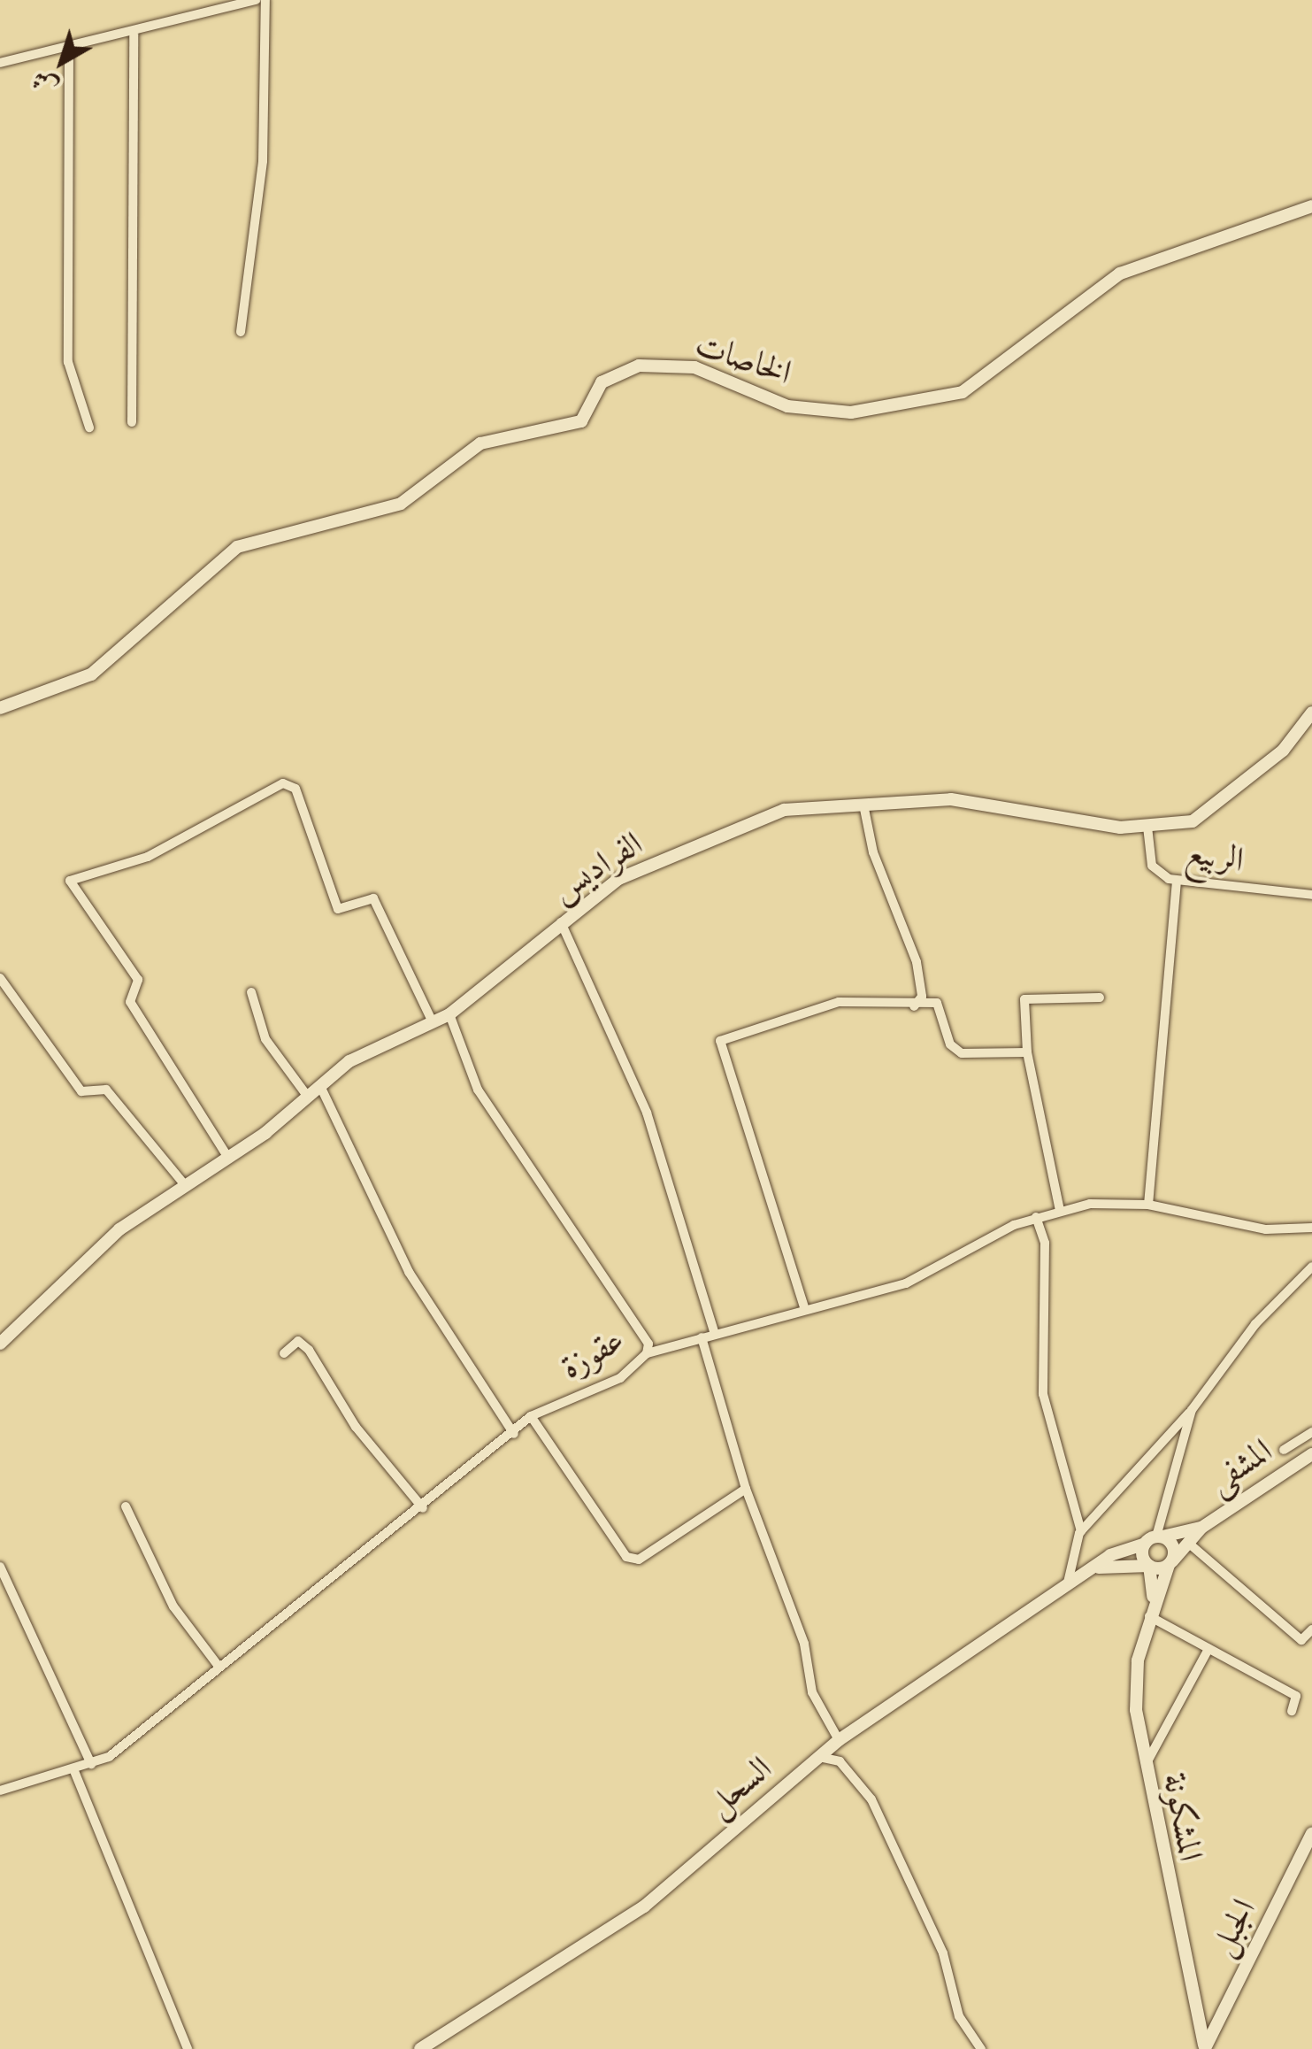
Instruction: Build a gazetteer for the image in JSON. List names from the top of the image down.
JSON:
{
  "streets": {
    "street": [
      "الخاصات",
      "الربيع",
      "الفراديس",
      "عقوزة",
      "المشفى",
      "السحل",
      "المشكونة",
      "الجبل"
    ]
  },
  "crossings": [
    ["الربيع", "الفراديس"],
    ["المشفى", "السحل"],
    ["المشكونة", "الجبل"]
  ],
  "north": "bottom left"
}
